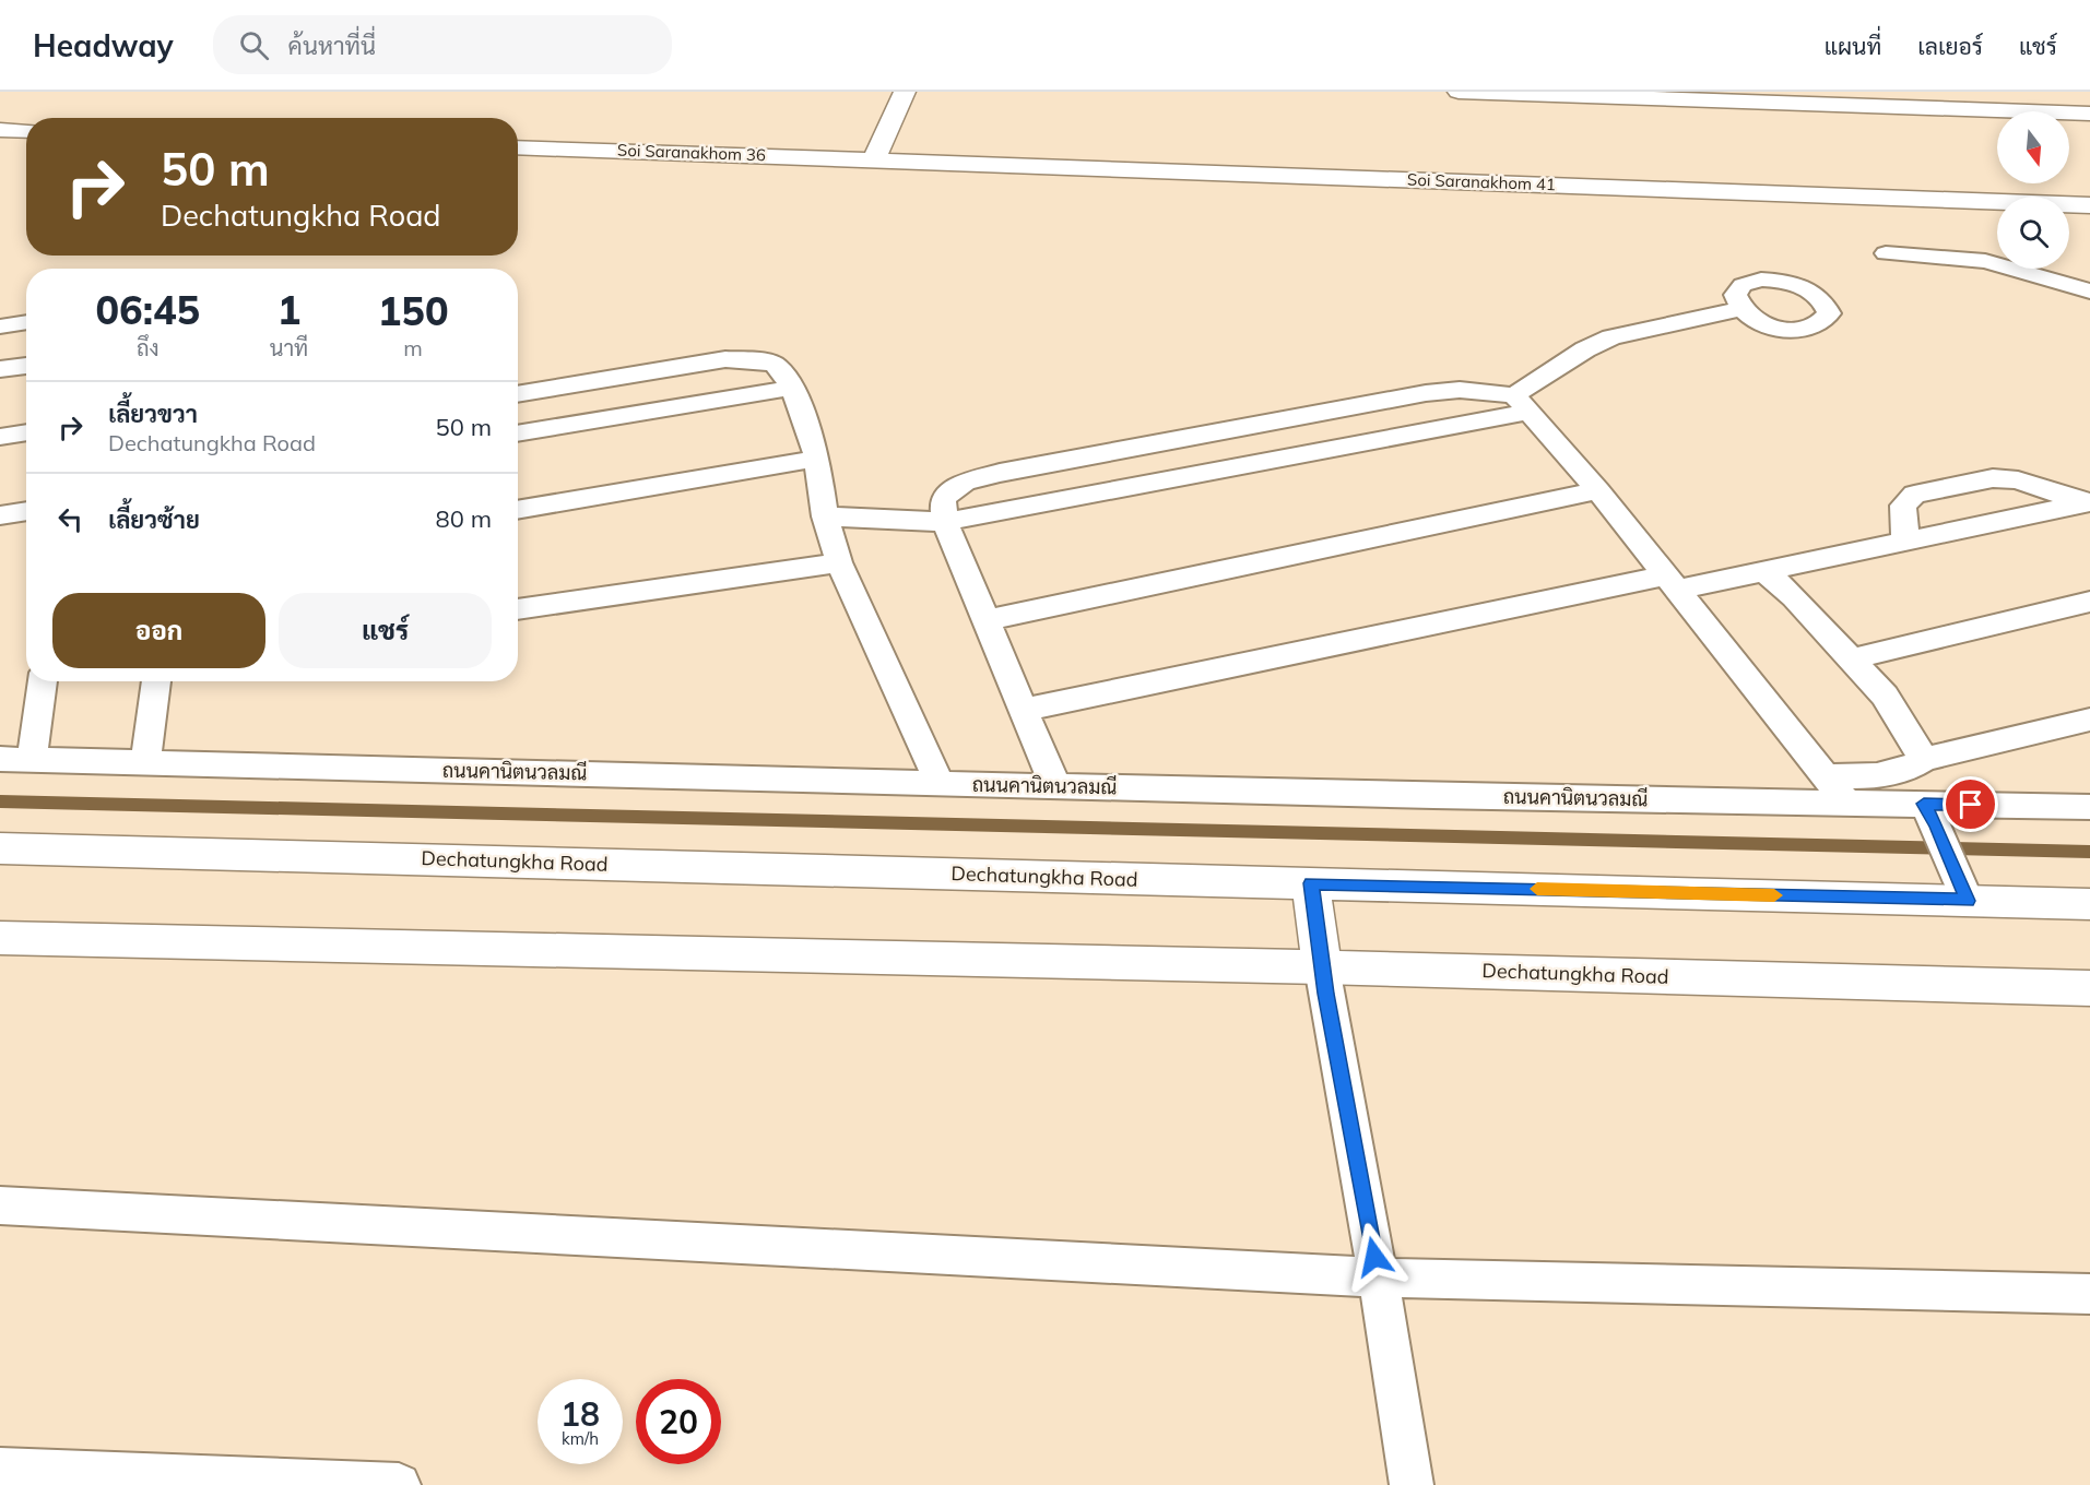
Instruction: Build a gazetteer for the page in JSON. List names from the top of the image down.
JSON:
{
  "streets": {
    "street": ["Soi Saranakhom 36", "Soi Saranakhom 41", "Dechatungkha Road"],
    "lane": ["ถนนคานิตนวลมณี"]
  },
  "crossings": [
    ["Soi Saranakhom 36", "Soi Saranakhom 41"]
  ],
  "north": "bottom",
  "page": {
    "header": "Headway",
    "search": "ค้นหาที่นี่",
    "nav": ["แผนที่", "เลเยอร์", "แชร์"],
    "turn": ["50 m", "Dechatungkha Road"],
    "eta": [
      "06:45",
      "ถึง",
      "1",
      "นาที",
      "150",
      "m"
    ],
    "list": [
      {
        "name": "เลี้ยวขวา",
        "note": "Dechatungkha Road",
        "value": "50 m"
      },
      {
        "name": "เลี้ยวซ้าย",
        "value": "80 m"
      }
    ],
    "buttons": ["ออก", "แชร์"],
    "speed": "18 km/h",
    "limit": "20"
  }
}
